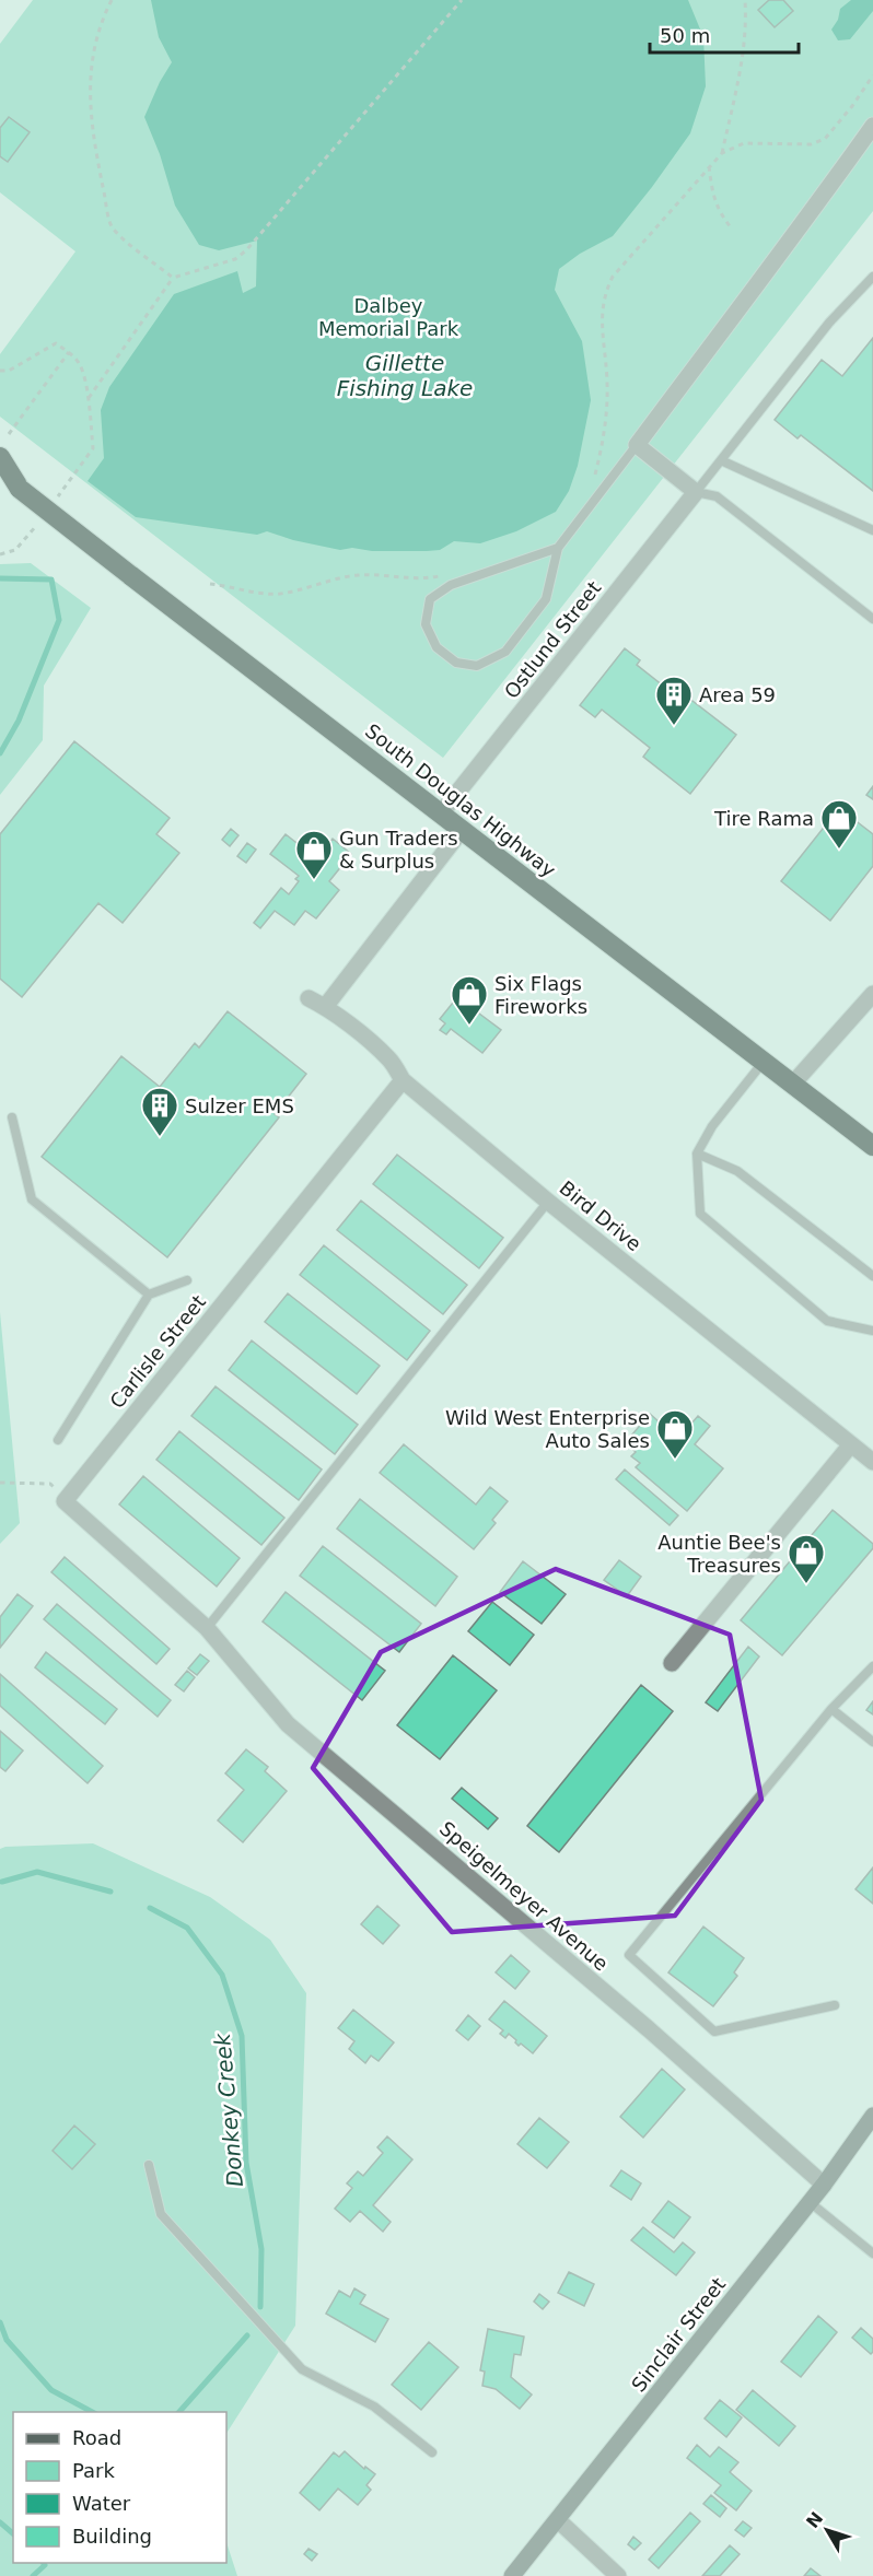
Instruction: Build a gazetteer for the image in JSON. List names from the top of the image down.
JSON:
{
  "streets": {
    "highway": ["South Douglas Highway"],
    "street": [
      "Ostlund Street",
      "Bird Drive",
      "Carlisle Street",
      "Speigelmeyer Avenue",
      "Sinclair Street"
    ]
  },
  "crossings": [
    ["Ostlund Street", "South Douglas Highway"],
    ["Bird Drive", "Carlisle Street"],
    ["Speigelmeyer Avenue", "Sinclair Street"]
  ],
  "water": ["Gillette Fishing Lake", "Donkey Creek"],
  "parks": ["Dalbey Memorial Park"],
  "places": {
    "building": ["Area 59", "Sulzer EMS"],
    "shop": [
      "Tire Rama",
      "Gun Traders & Surplus",
      "Six Flags Fireworks",
      "Wild West Enterprise Auto Sales",
      "Auntie Bee's Treasures"
    ]
  },
  "legend": [
    "Road",
    "Park",
    "Water",
    "Building"
  ],
  "scale_bar": "50 m",
  "north": "top left"
}
